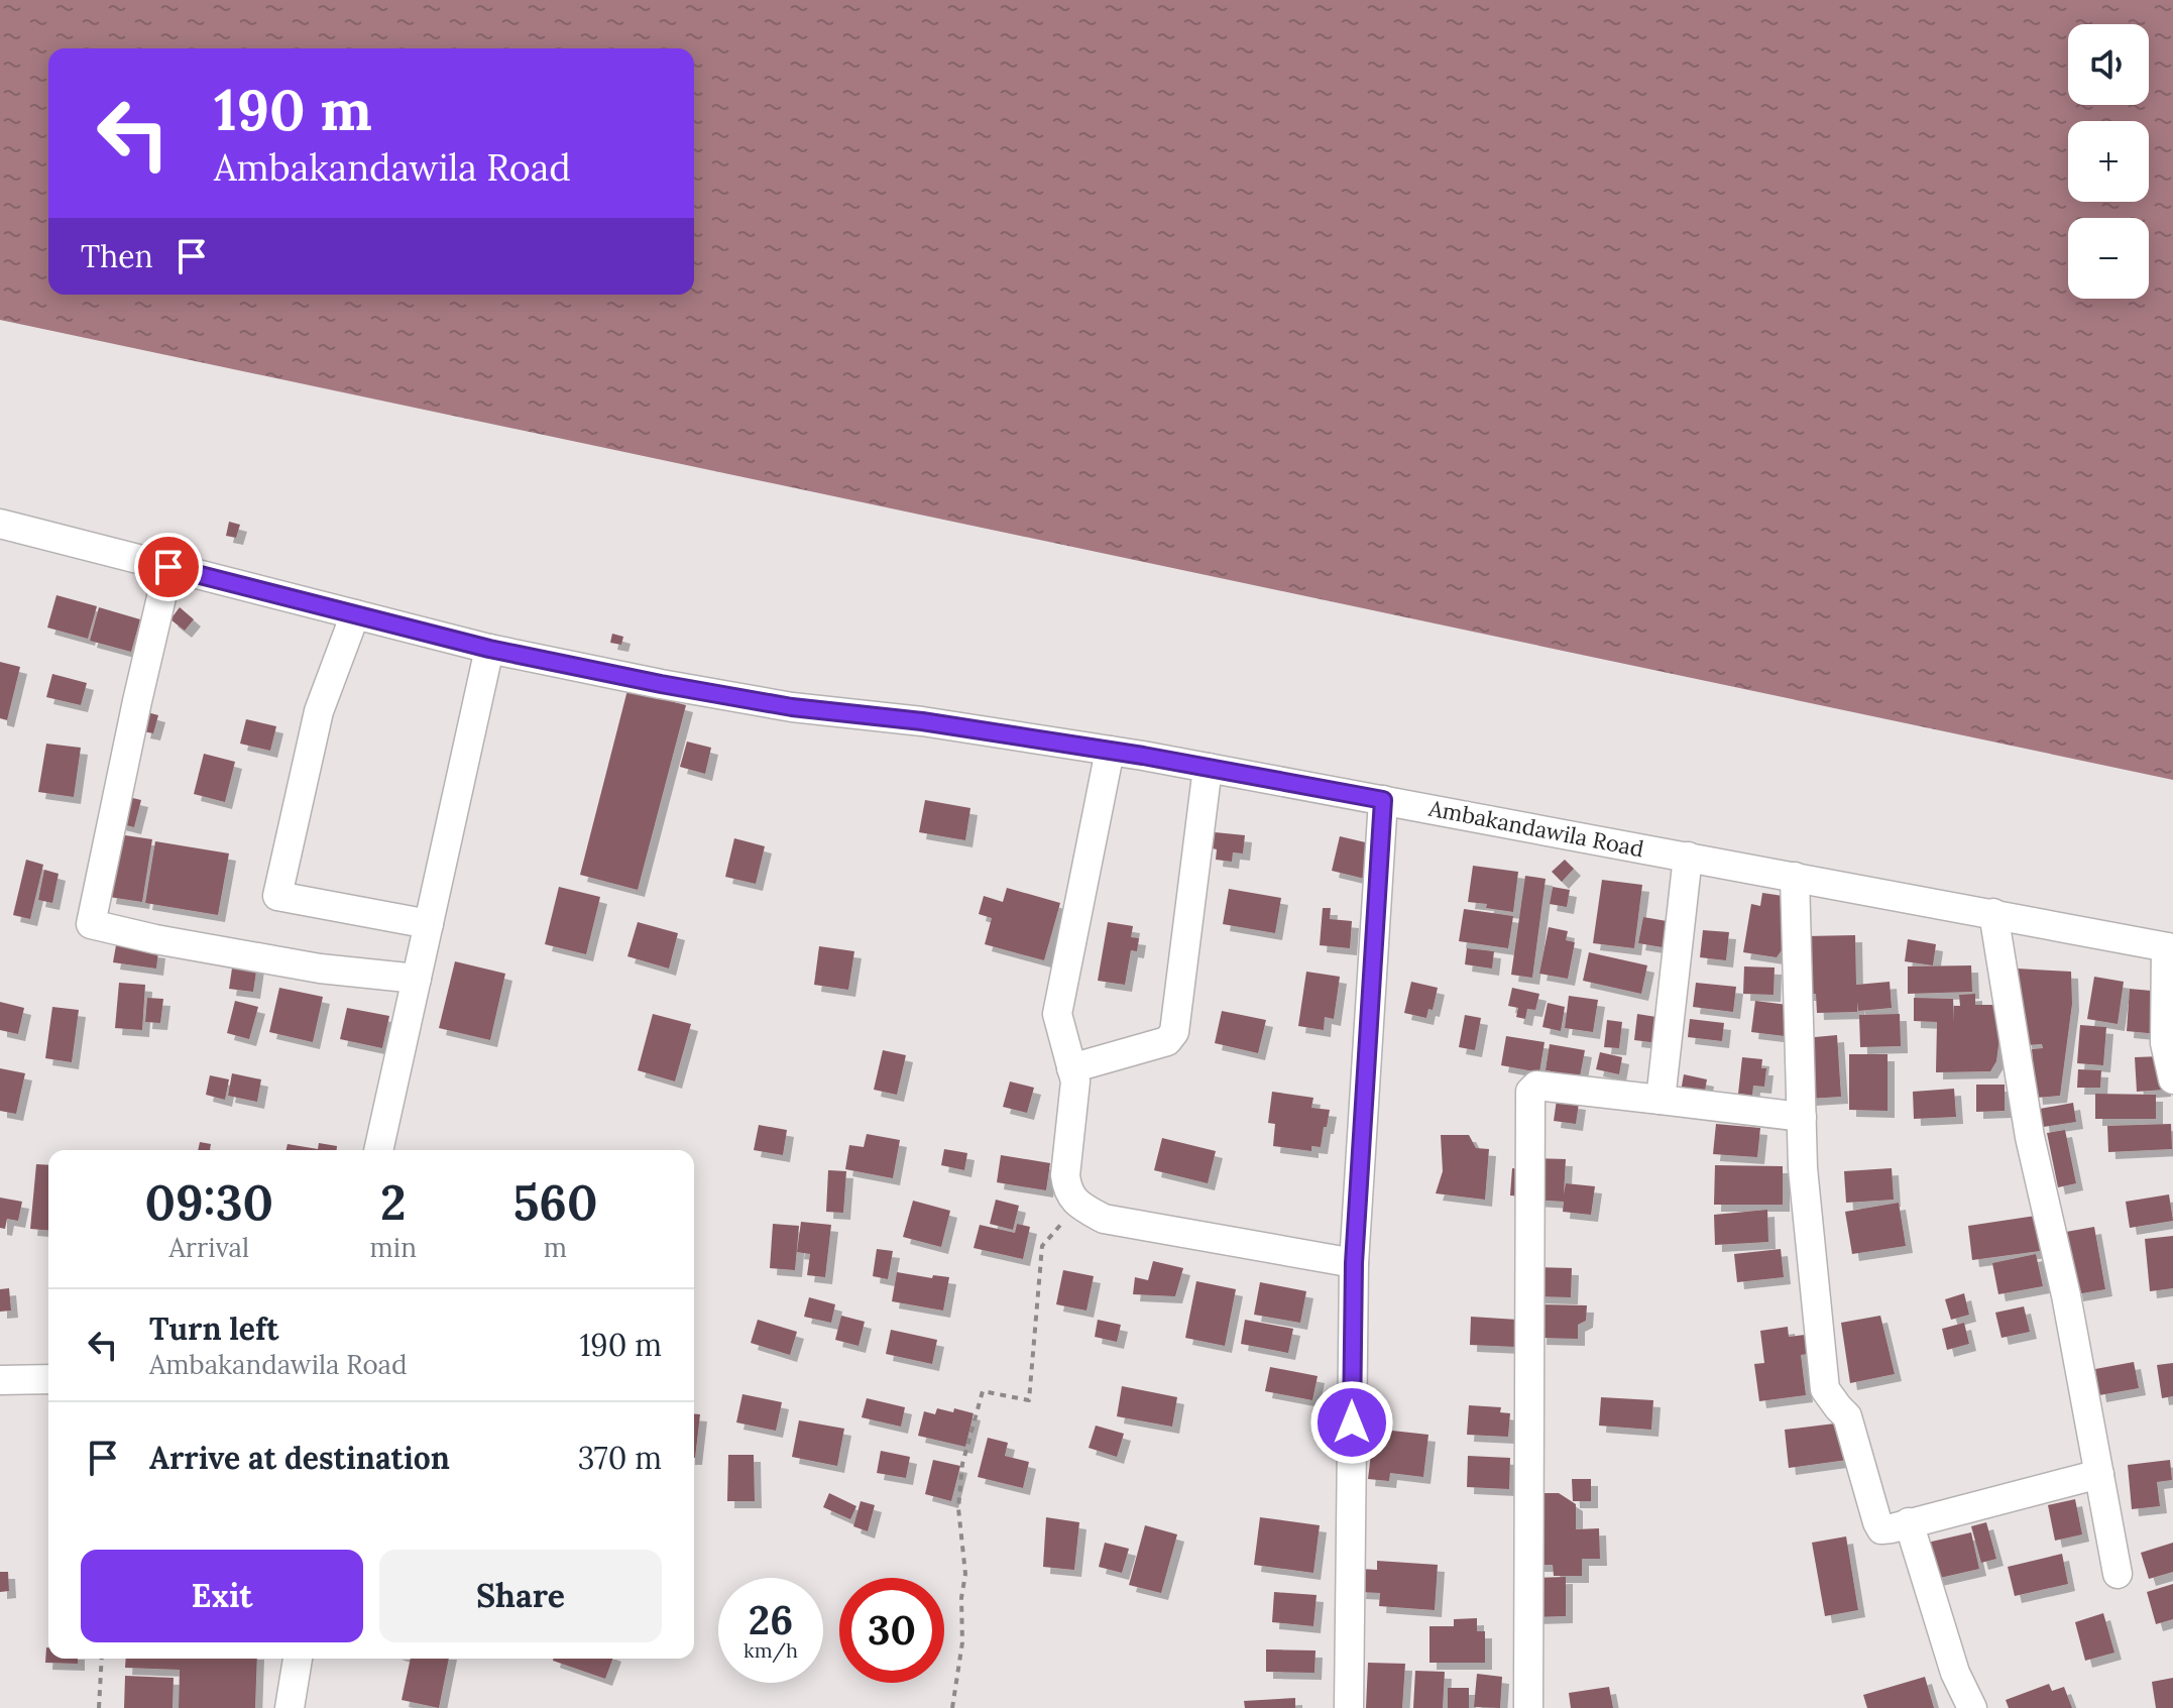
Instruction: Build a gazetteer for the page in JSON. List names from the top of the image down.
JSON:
{
  "streets": {
    "street": ["Ambakandawila Road"]
  },
  "page": {
    "map_buttons": ["+", "−"],
    "turn": ["190 m", "Ambakandawila Road"],
    "then": "Then",
    "eta": [
      "09:30",
      "Arrival",
      "2",
      "min",
      "560",
      "m"
    ],
    "list": [
      {
        "name": "Turn left",
        "note": "Ambakandawila Road",
        "value": "190 m"
      },
      {
        "name": "Arrive at destination",
        "value": "370 m"
      }
    ],
    "buttons": ["Exit", "Share"],
    "speed": "26 km/h",
    "limit": "30"
  }
}
